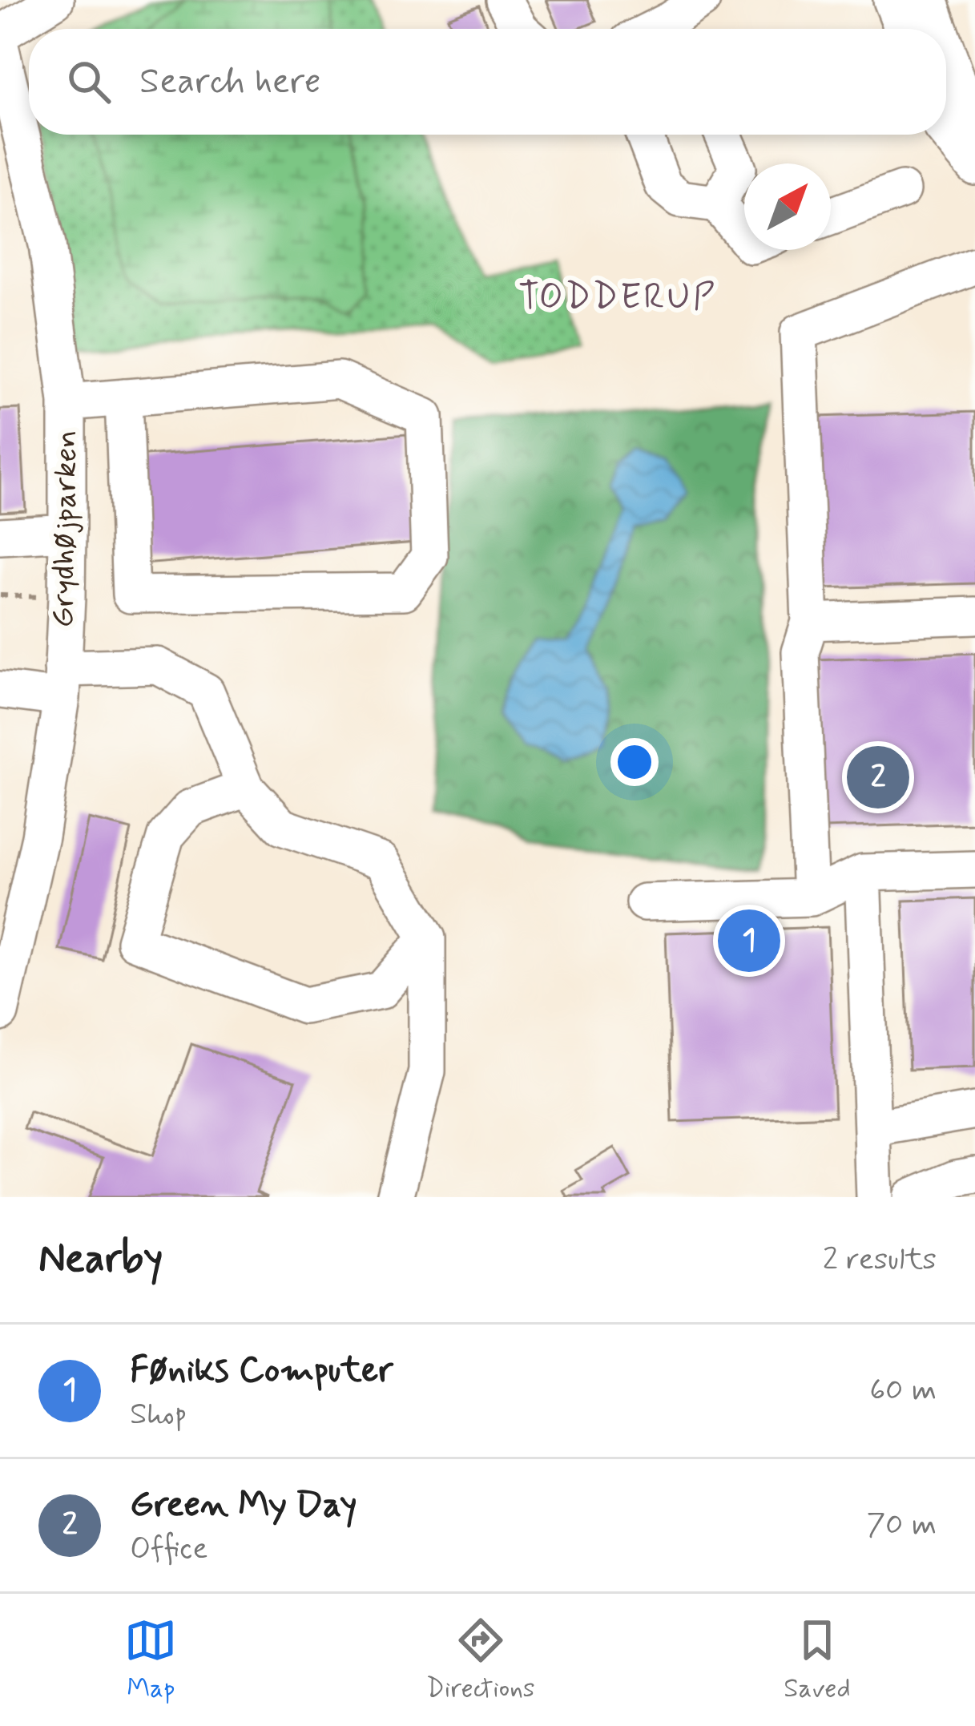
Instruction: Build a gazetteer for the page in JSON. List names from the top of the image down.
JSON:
{
  "streets": {
    "street": ["Grydhøjparken"]
  },
  "districts": ["TODDERUP"],
  "north": "top right",
  "page": {
    "search": "Search here",
    "pins": ["2", "1"],
    "heading": ["Nearby", "2 results"],
    "list": [
      {
        "mark": "1",
        "name": "Føniks Computer",
        "note": "Shop",
        "value": "60 m"
      },
      {
        "mark": "2",
        "name": "Green My Day",
        "note": "Office",
        "value": "70 m"
      }
    ],
    "nav": ["Map", "Directions", "Saved"]
  }
}
